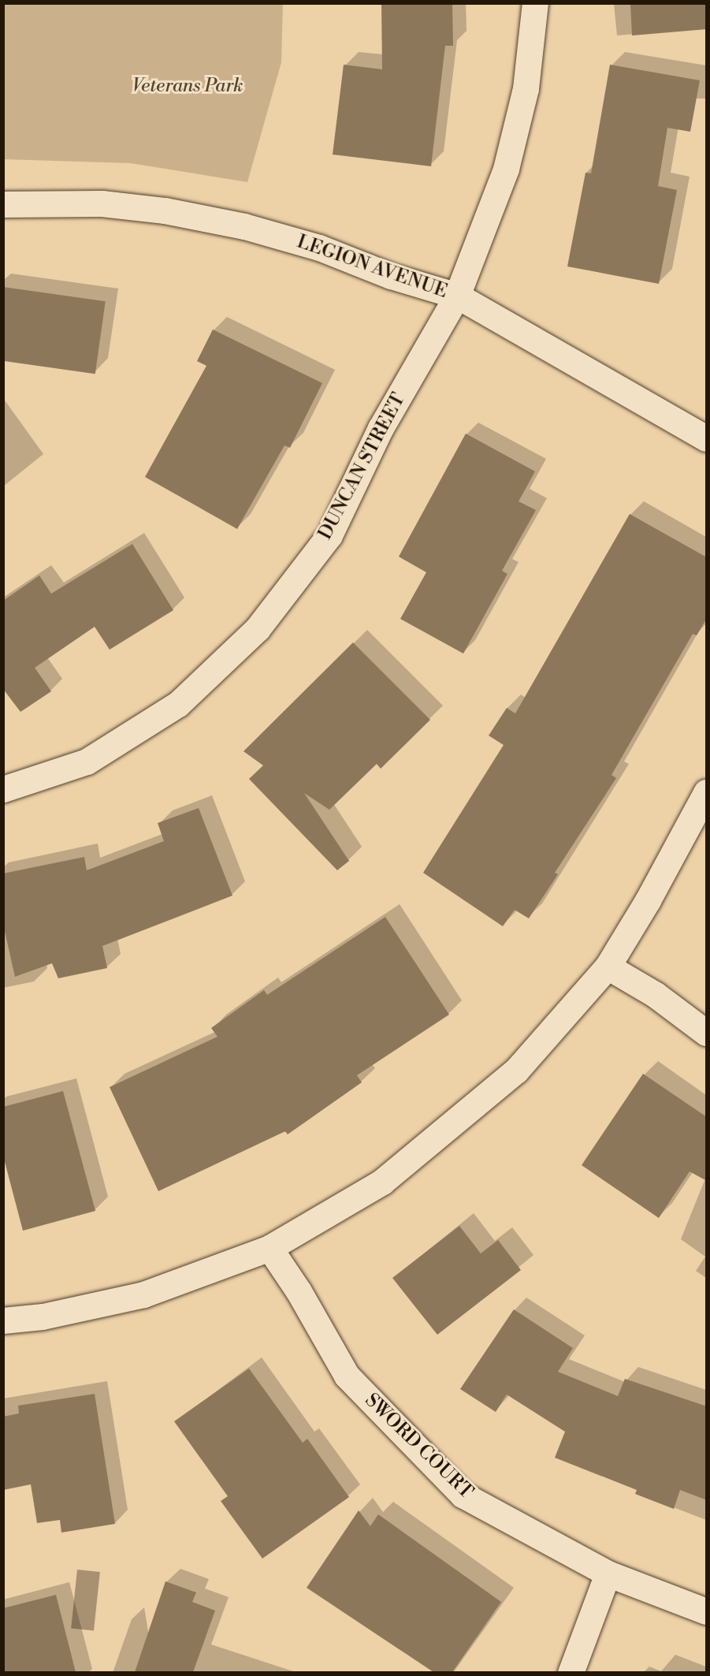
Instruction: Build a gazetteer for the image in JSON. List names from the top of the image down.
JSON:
{
  "streets": {
    "street": ["LEGION AVENUE", "DUNCAN STREET", "SWORD COURT"]
  },
  "crossings": [
    ["LEGION AVENUE", "DUNCAN STREET"]
  ],
  "parks": ["Veterans Park"]
}
